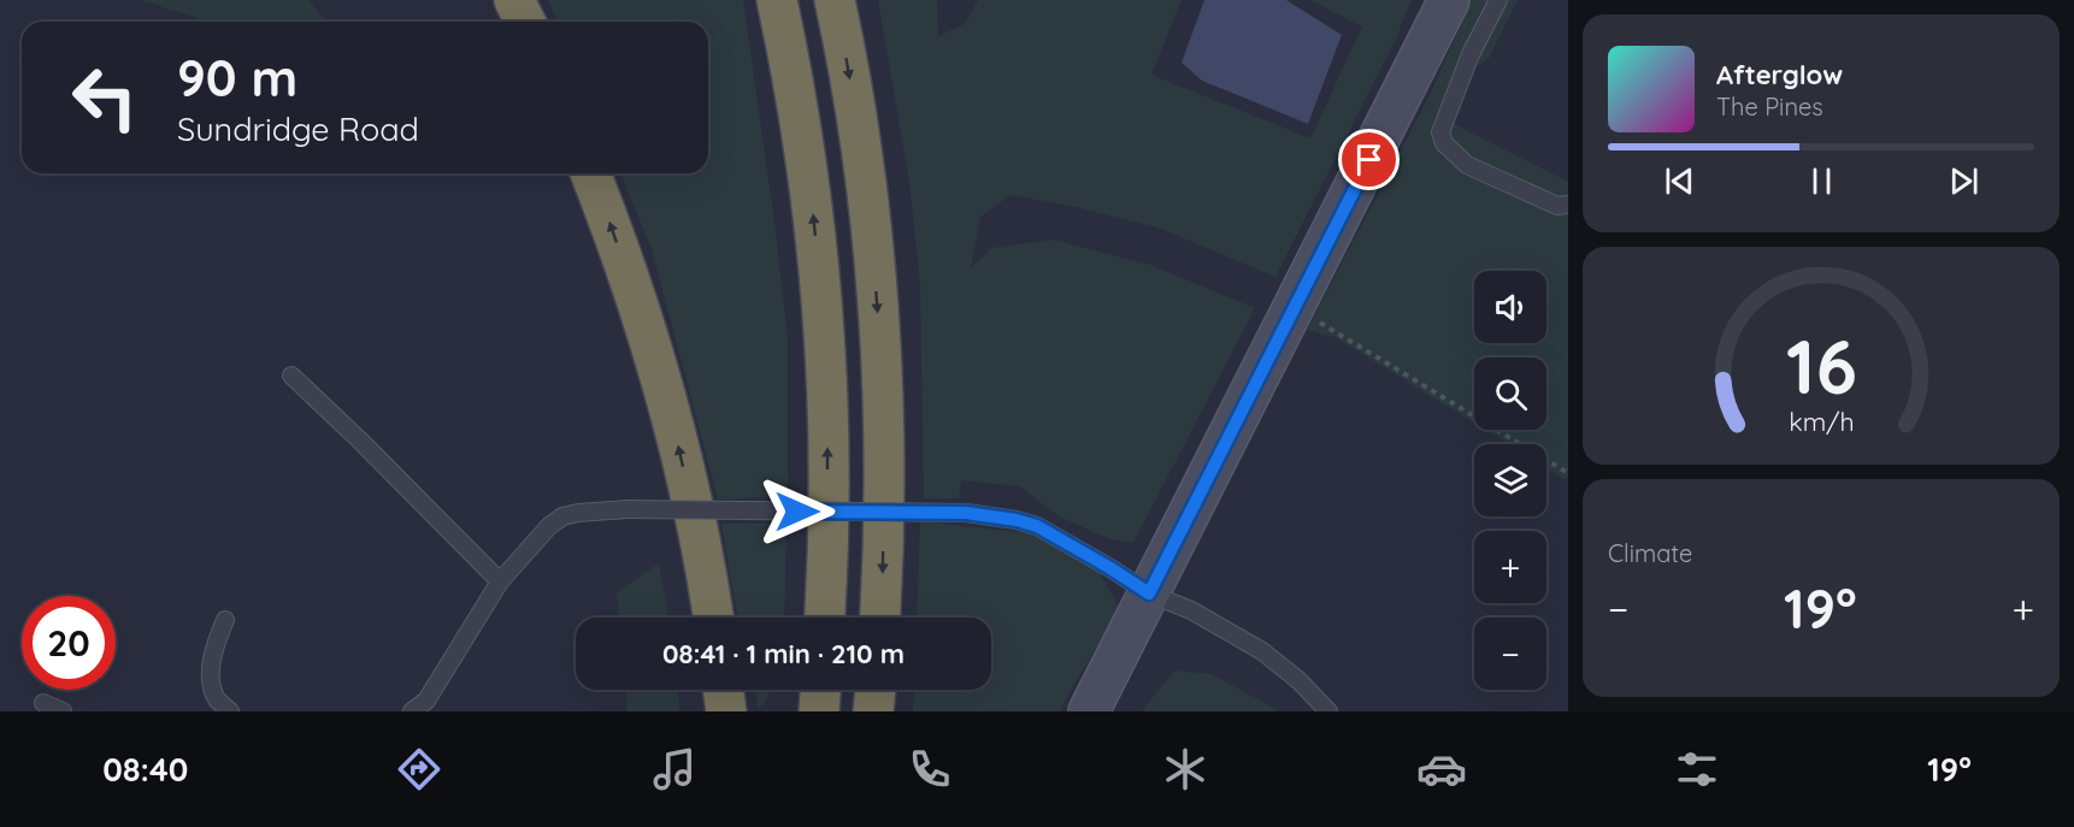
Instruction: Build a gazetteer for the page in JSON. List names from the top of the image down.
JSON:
{
  "page": {
    "turn": ["90 m", "Sundridge Road"],
    "song": ["Afterglow", "The Pines"],
    "map_buttons": ["+", "−"],
    "tile": "Climate",
    "heat": ["−", "19°", "+"],
    "limit": "20",
    "trip": "08:41 · 1 min · 210 m",
    "tabs": ["08:40", "19°"],
    "gauge": ["16", "km/h"]
  }
}
